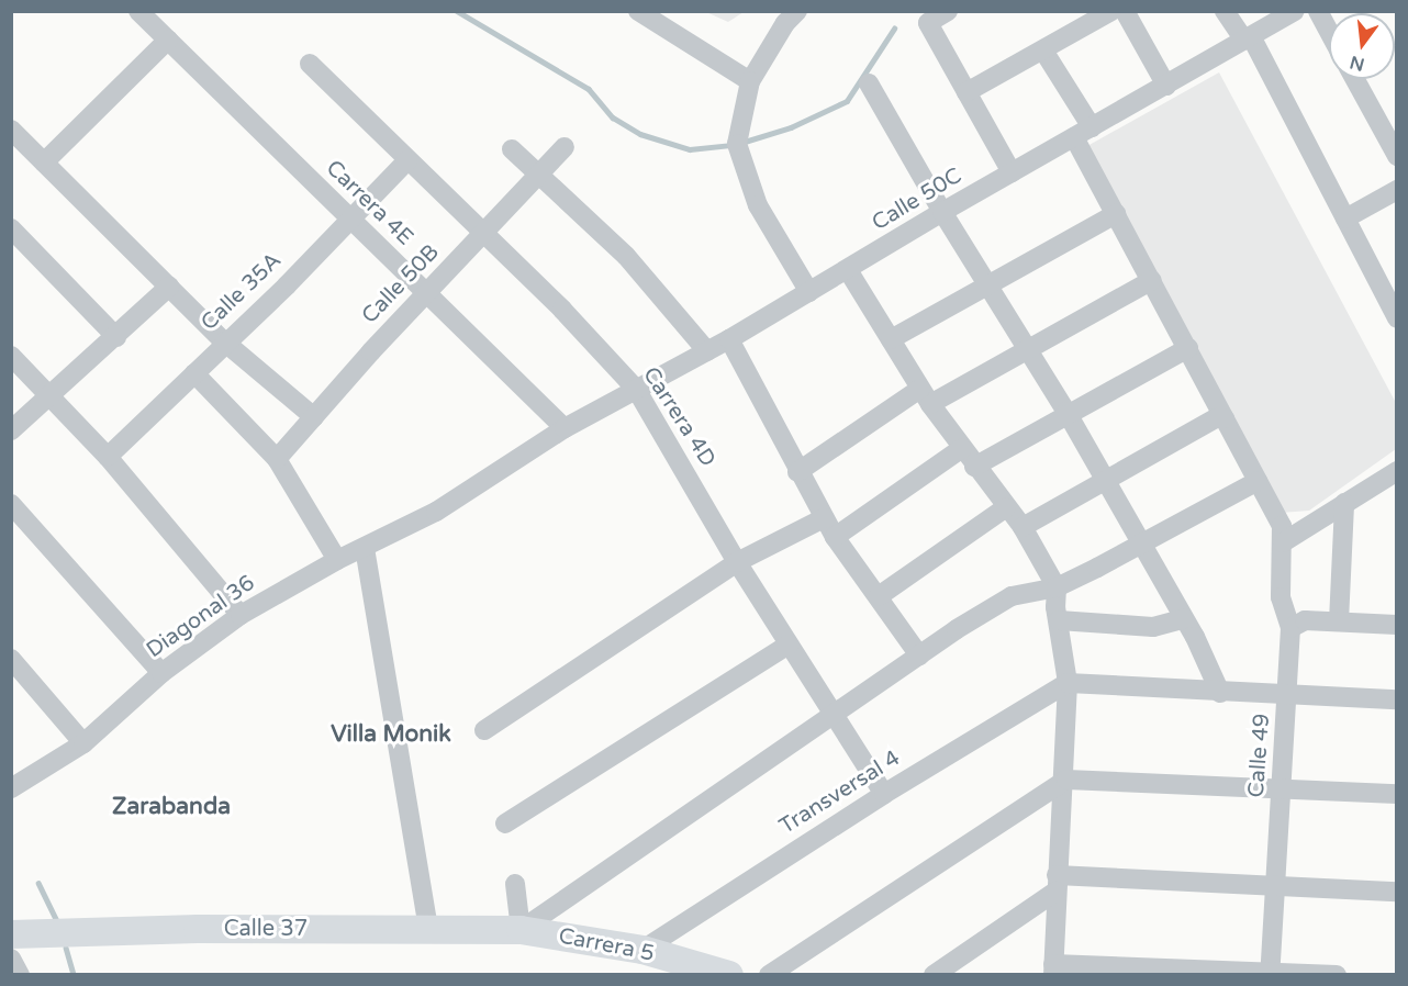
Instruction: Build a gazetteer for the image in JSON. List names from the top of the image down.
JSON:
{
  "streets": {
    "main road": ["Calle 37", "Carrera 5"],
    "street": [
      "Calle 50C",
      "Carrera 4E",
      "Calle 50B",
      "Calle 35A",
      "Carrera 4D",
      "Diagonal 36",
      "Calle 49",
      "Transversal 4"
    ]
  },
  "crossings": [
    ["Calle 50C", "Carrera 4E"],
    ["Calle 50C", "Carrera 4D"],
    ["Calle 50C", "Diagonal 36"],
    ["Calle 50C", "Calle 49"],
    ["Carrera 4E", "Calle 50B"],
    ["Carrera 4E", "Calle 35A"],
    ["Calle 50B", "Carrera 4D"],
    ["Calle 35A", "Carrera 4D"],
    ["Carrera 4D", "Transversal 4"],
    ["Transversal 4", "Carrera 5"],
    ["Calle 37", "Carrera 5"]
  ],
  "districts": ["Villa Monik", "Zarabanda"],
  "north": "bottom"
}
